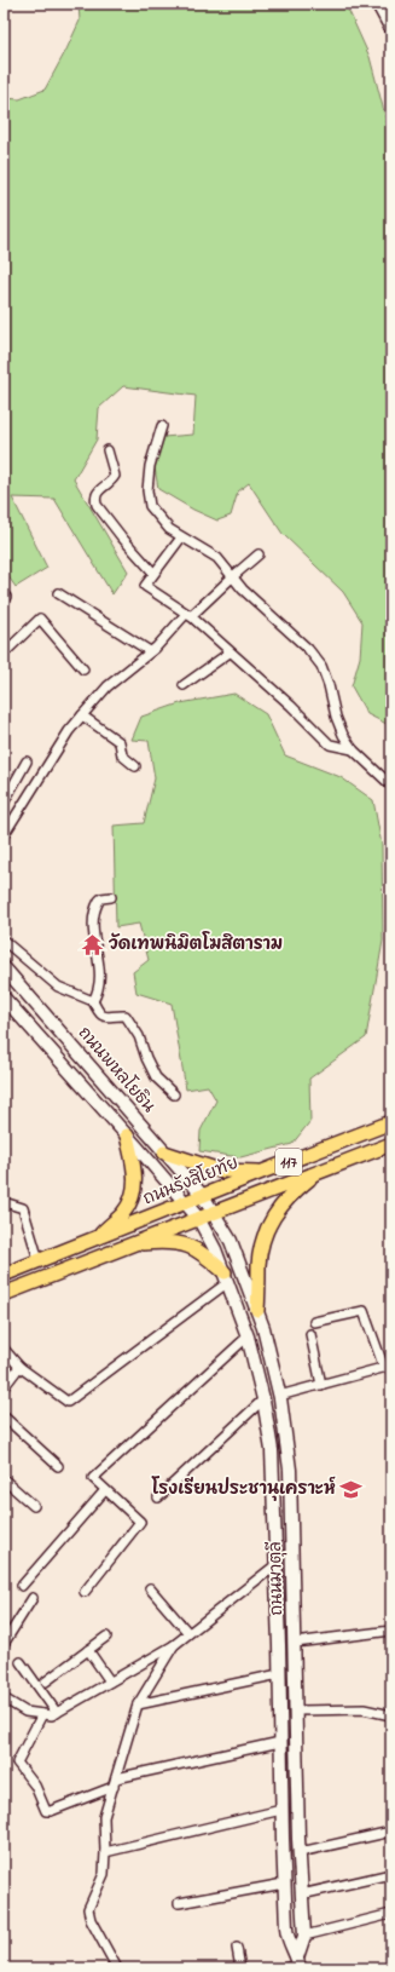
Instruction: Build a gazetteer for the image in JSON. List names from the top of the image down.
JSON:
{
  "streets": {
    "main road": [
      "ถนนพหลโยธิน",
      "117",
      "ถนนรังสิโยทัย",
      "ถนนมาตุลี"
    ]
  },
  "crossings": [
    ["ถนนพหลโยธิน", "ถนนรังสิโยทัย"],
    ["ถนนพหลโยธิน", "ถนนมาตุลี"],
    ["ถนนรังสิโยทัย", "ถนนมาตุลี"]
  ],
  "places": {
    "temple": ["วัดเทพนิมิตโฆสิตาราม"],
    "school or university": ["โรงเรียนประชานุเคราะห์"]
  }
}
